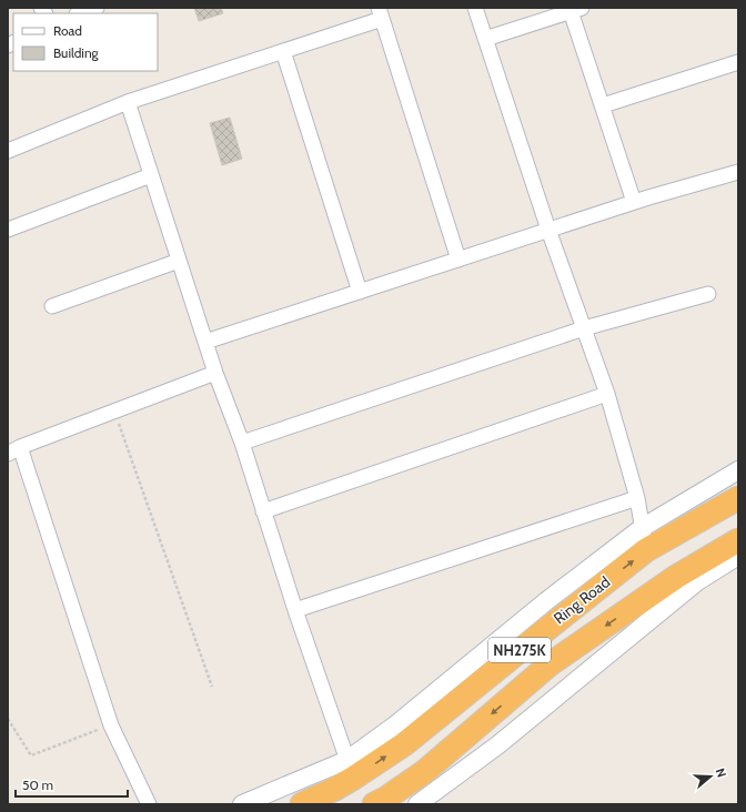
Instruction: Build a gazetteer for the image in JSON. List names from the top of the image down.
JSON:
{
  "streets": {
    "highway": ["Ring Road", "NH275K"]
  },
  "legend": ["Road", "Building"],
  "scale_bar": "50 m",
  "north": "right"
}
